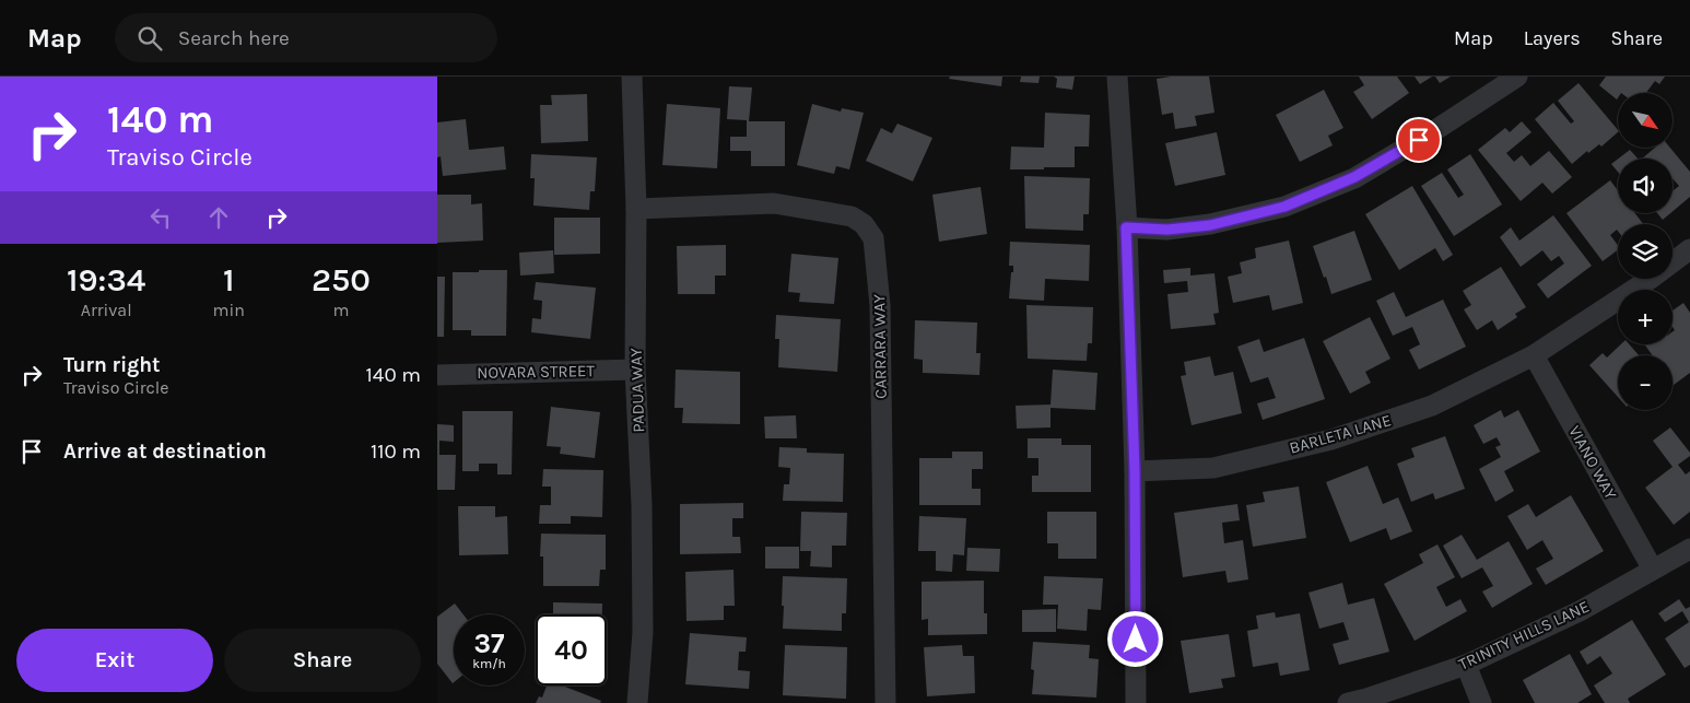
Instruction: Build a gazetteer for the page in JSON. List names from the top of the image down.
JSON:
{
  "streets": {
    "street": [
      "CARRARA WAY",
      "NOVARA STREET",
      "PADUA WAY",
      "BARLETA LANE",
      "VIANO WAY",
      "TRINITY HILLS LANE"
    ]
  },
  "crossings": [
    ["CARRARA WAY", "PADUA WAY"],
    ["NOVARA STREET", "PADUA WAY"],
    ["BARLETA LANE", "VIANO WAY"],
    ["VIANO WAY", "TRINITY HILLS LANE"]
  ],
  "north": "bottom right",
  "page": {
    "header": "Map",
    "search": "Search here",
    "nav": ["Map", "Layers", "Share"],
    "turn": ["140 m", "Traviso Circle"],
    "map_buttons": ["+", "−"],
    "eta": [
      "19:34",
      "Arrival",
      "1",
      "min",
      "250",
      "m"
    ],
    "list": [
      {
        "name": "Turn right",
        "note": "Traviso Circle",
        "value": "140 m"
      },
      {
        "name": "Arrive at destination",
        "value": "110 m"
      }
    ],
    "speed": "37 km/h",
    "limit": "40",
    "buttons": ["Exit", "Share"]
  }
}
